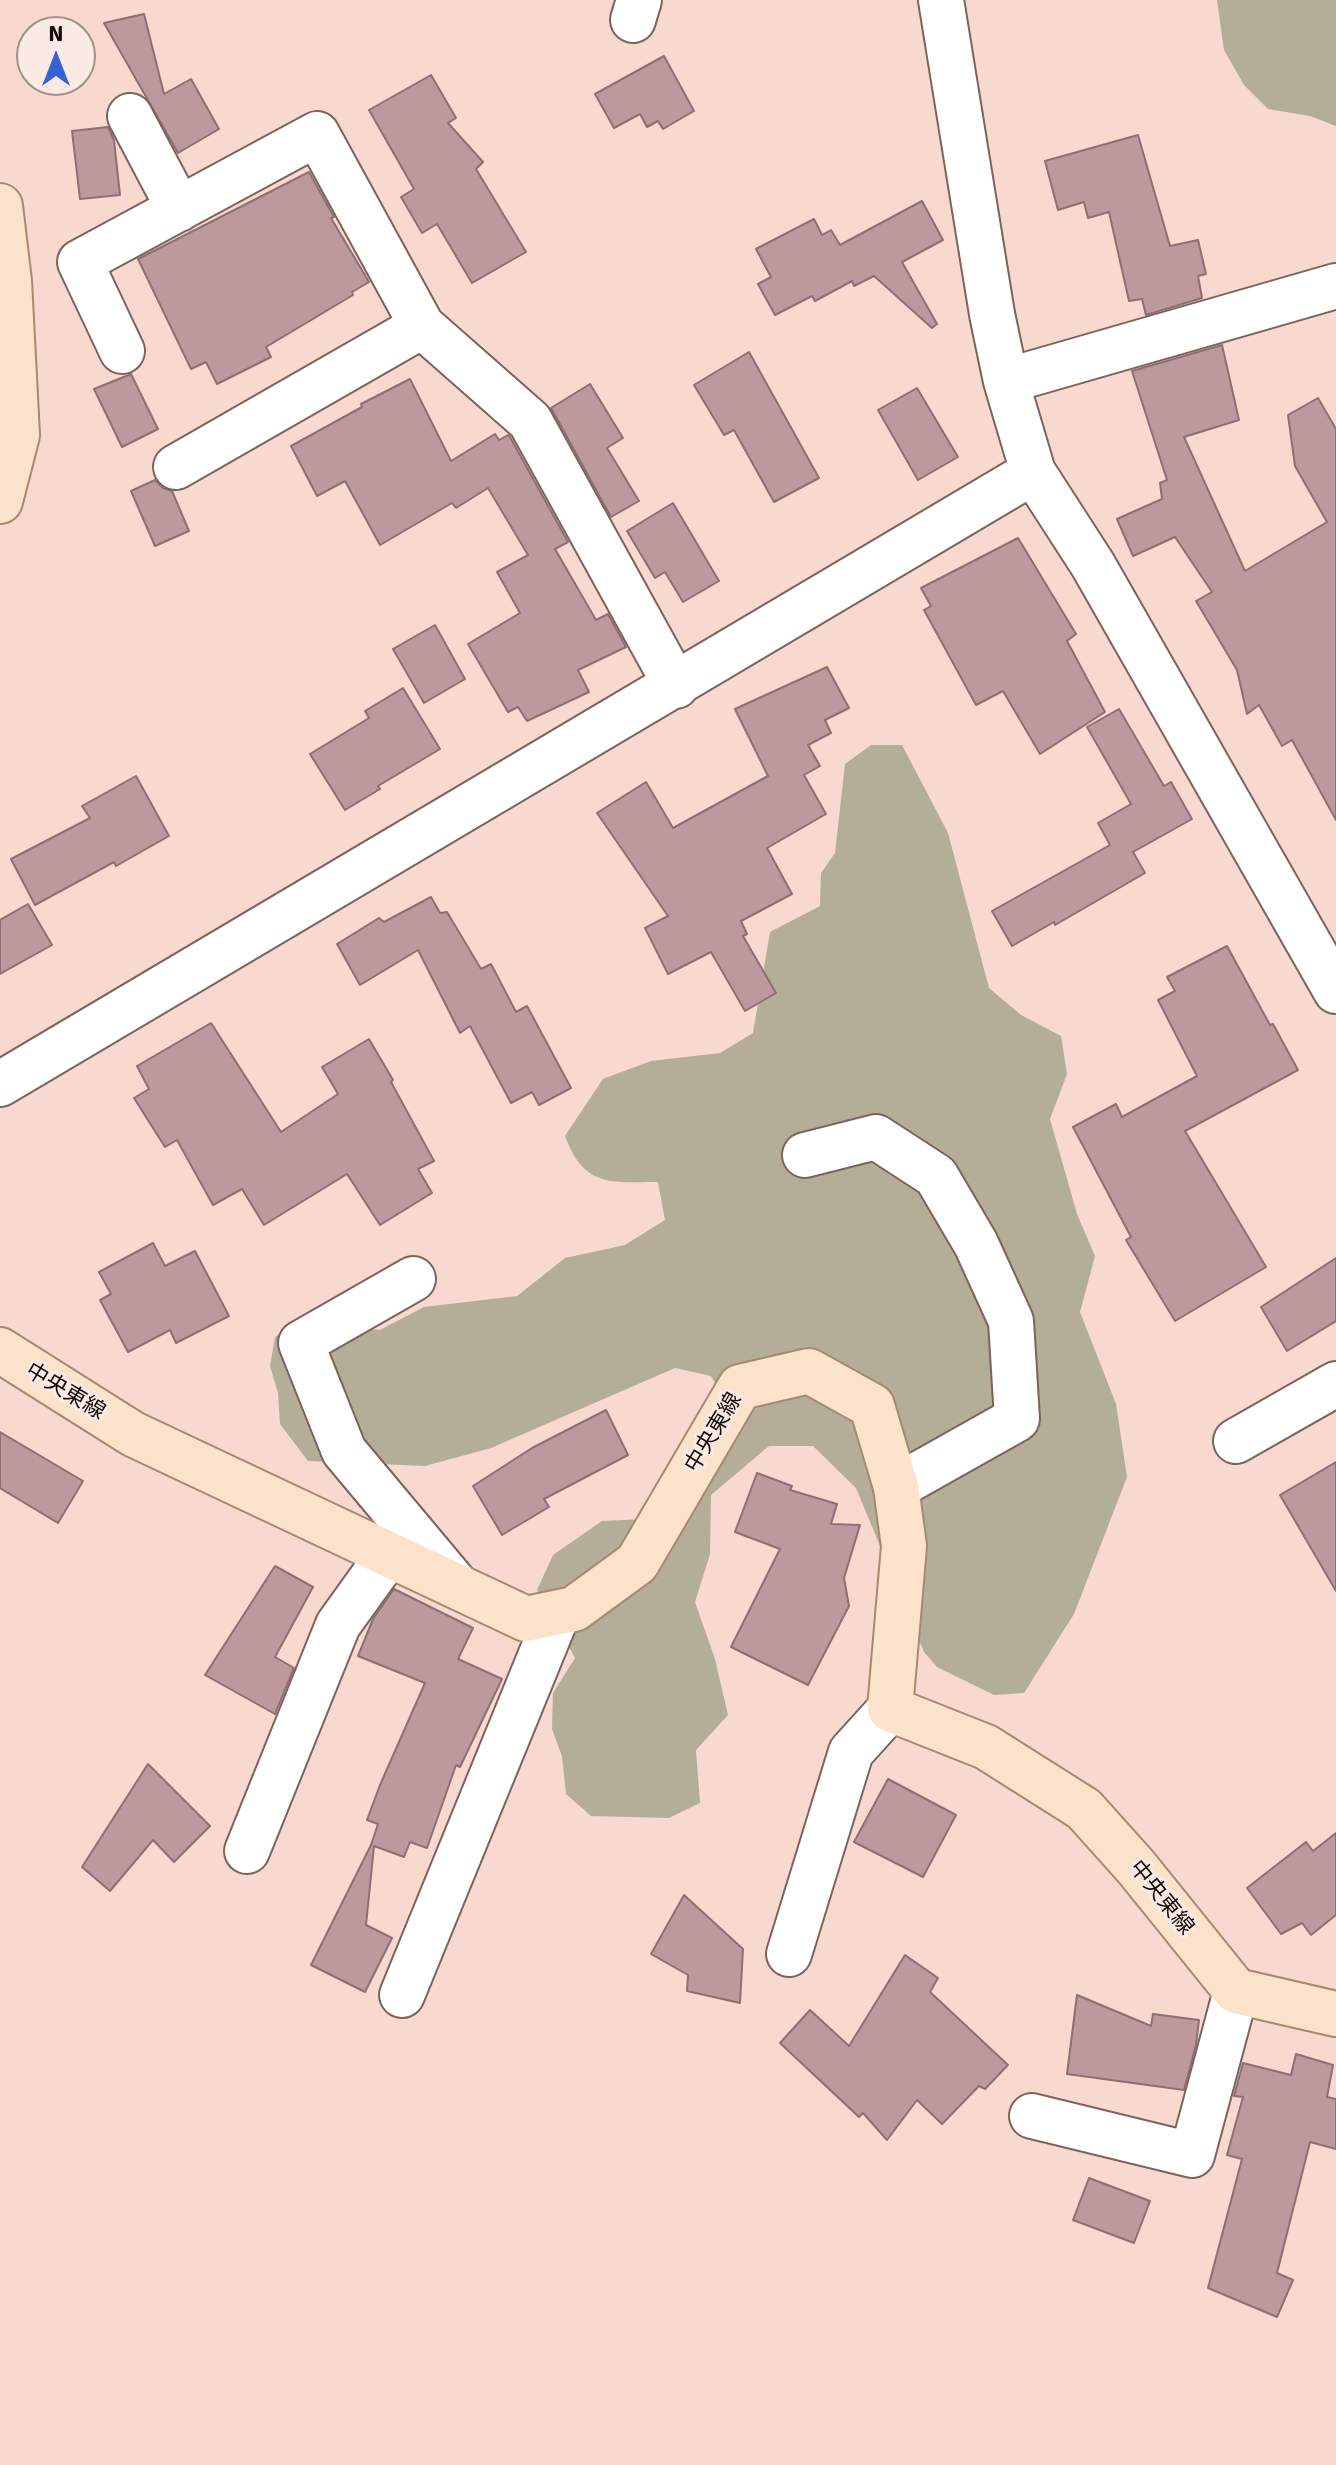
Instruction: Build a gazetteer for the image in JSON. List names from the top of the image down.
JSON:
{
  "streets": {
    "main road": ["中央東線"]
  },
  "north": "top"
}
